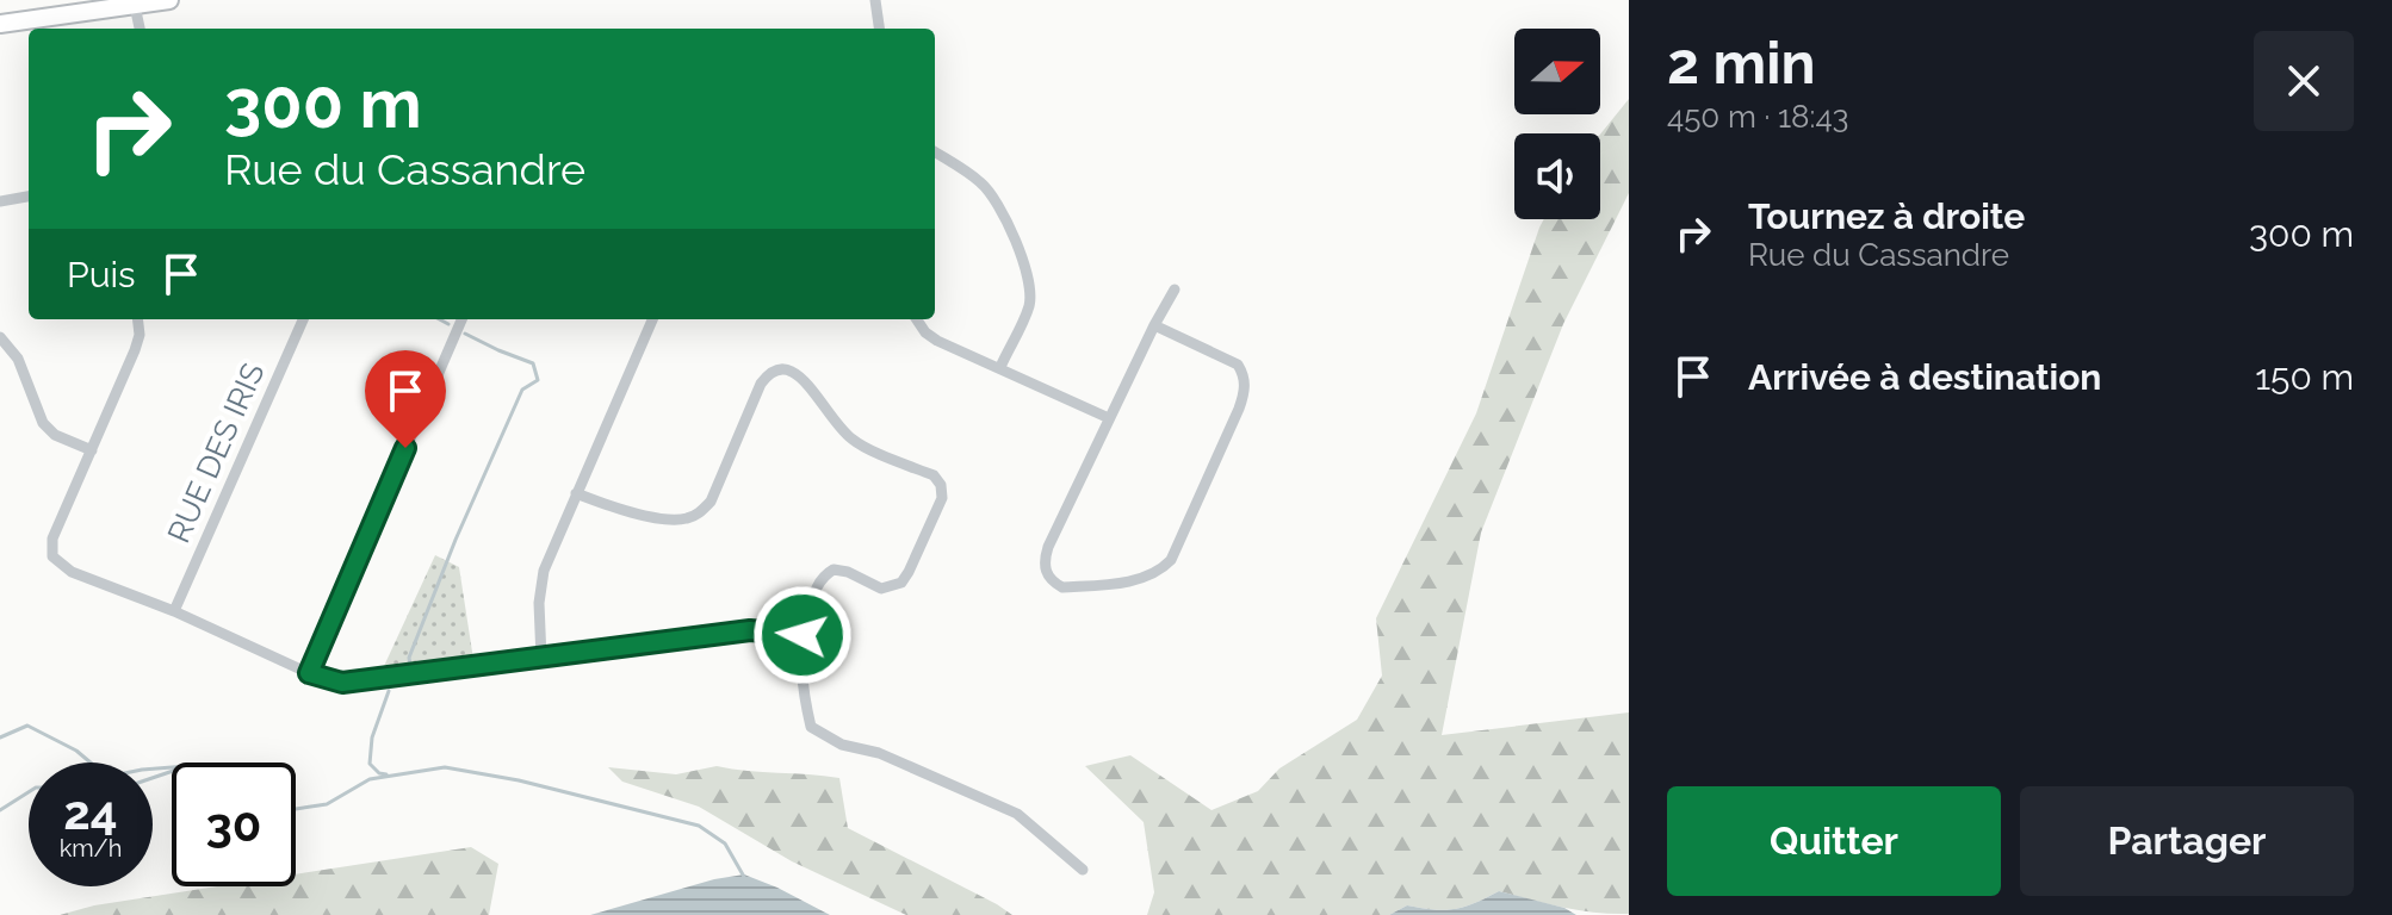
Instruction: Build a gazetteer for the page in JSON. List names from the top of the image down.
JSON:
{
  "streets": {
    "street": ["RUE DES IRIS"]
  },
  "north": "right",
  "page": {
    "heading": ["2 min", "450 m · 18:43"],
    "turn": ["300 m", "Rue du Cassandre"],
    "list": [
      {
        "name": "Tournez à droite",
        "note": "Rue du Cassandre",
        "value": "300 m"
      },
      {
        "name": "Arrivée à destination",
        "value": "150 m"
      }
    ],
    "then": "Puis",
    "speed": "24 km/h",
    "limit": "30",
    "buttons": ["Quitter", "Partager"]
  }
}
